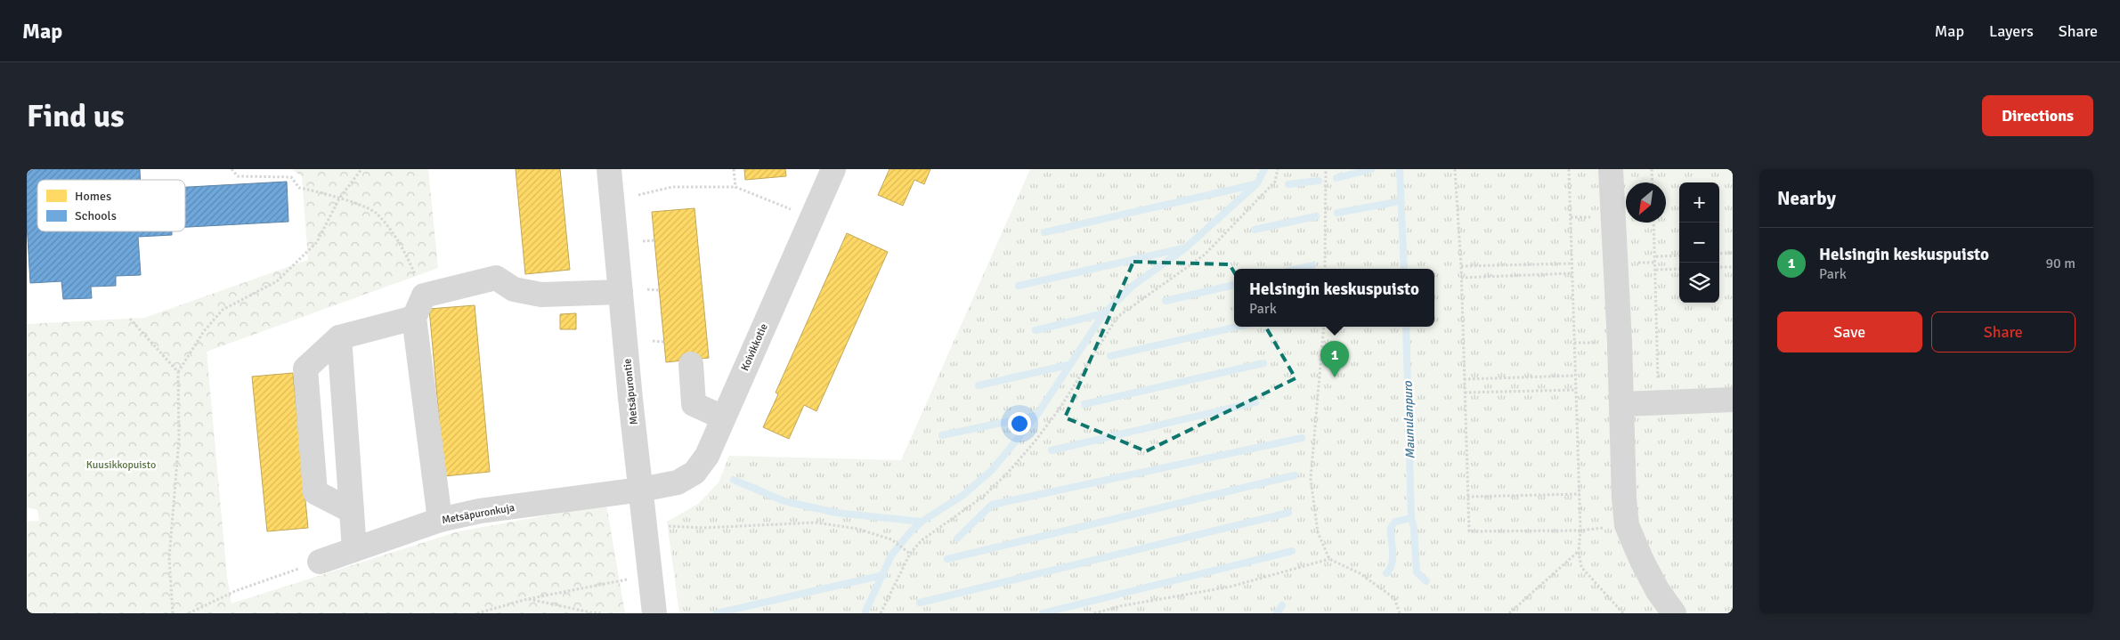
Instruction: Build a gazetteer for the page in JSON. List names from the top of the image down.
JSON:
{
  "streets": {
    "street": ["Koivikkotie", "Metsäpurontie", "Metsäpuronkuja"]
  },
  "crossings": [
    ["Koivikkotie", "Metsäpurontie"],
    ["Koivikkotie", "Metsäpuronkuja"],
    ["Metsäpurontie", "Metsäpuronkuja"]
  ],
  "water": ["Maunulanpuro"],
  "parks": ["Kuusikkopuisto"],
  "legend": ["Homes", "Schools"],
  "north": "bottom left",
  "page": {
    "header": "Map",
    "nav": ["Map", "Layers", "Share"],
    "buttons": [
      "Directions",
      ["Save", "Share"]
    ],
    "title": "Find us",
    "heading": "Nearby",
    "map_buttons": ["+", "−"],
    "list": [
      {
        "mark": "1",
        "name": "Helsingin keskuspuisto",
        "note": "Park",
        "value": "90 m"
      }
    ],
    "popup": ["Helsingin keskuspuisto", "Park"],
    "pins": "1"
  }
}
